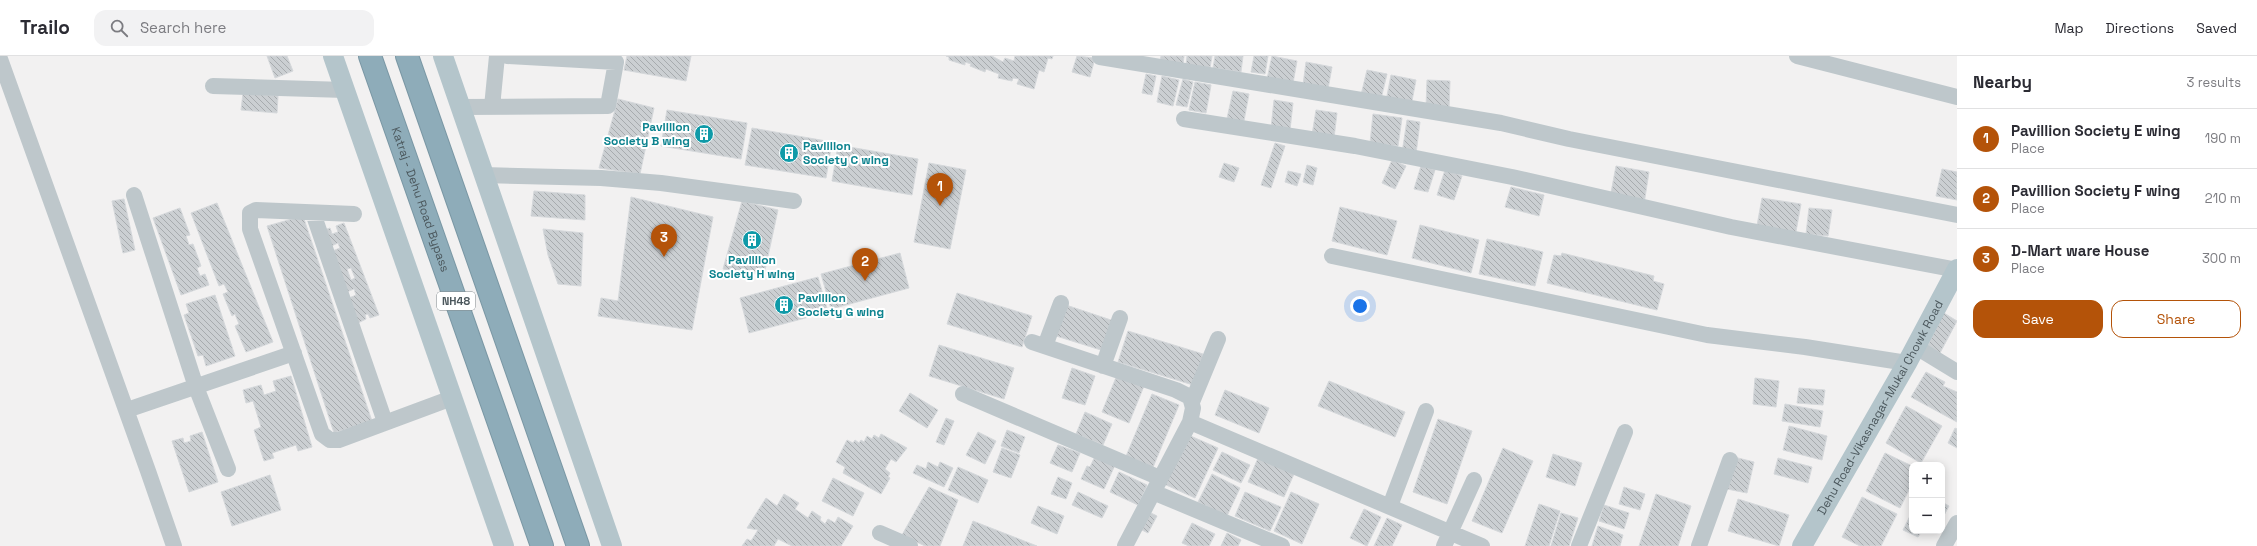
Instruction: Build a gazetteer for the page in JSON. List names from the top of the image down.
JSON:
{
  "streets": {
    "highway": ["Katraj - Dehu Road Bypass", "NH48"],
    "main road": ["Dehu Road-Vikasnagar-Mukai Chowk Road"]
  },
  "places": {
    "building": [
      "Pavillion Society B wing",
      "Pavillion Society C wing",
      "Pavillion Society H wing",
      "Pavillion Society G wing"
    ]
  },
  "page": {
    "header": "Trailo",
    "search": "Search here",
    "nav": ["Map", "Directions", "Saved"],
    "heading": ["Nearby", "3 results"],
    "list": [
      {
        "mark": "1",
        "name": "Pavillion Society E wing",
        "note": "Place",
        "value": "190 m"
      },
      {
        "mark": "2",
        "name": "Pavillion Society F wing",
        "note": "Place",
        "value": "210 m"
      },
      {
        "mark": "3",
        "name": "D-Mart ware House",
        "note": "Place",
        "value": "300 m"
      }
    ],
    "pins": ["1", "3", "2"],
    "buttons": ["Save", "Share"],
    "map_buttons": ["+", "−"]
  }
}
